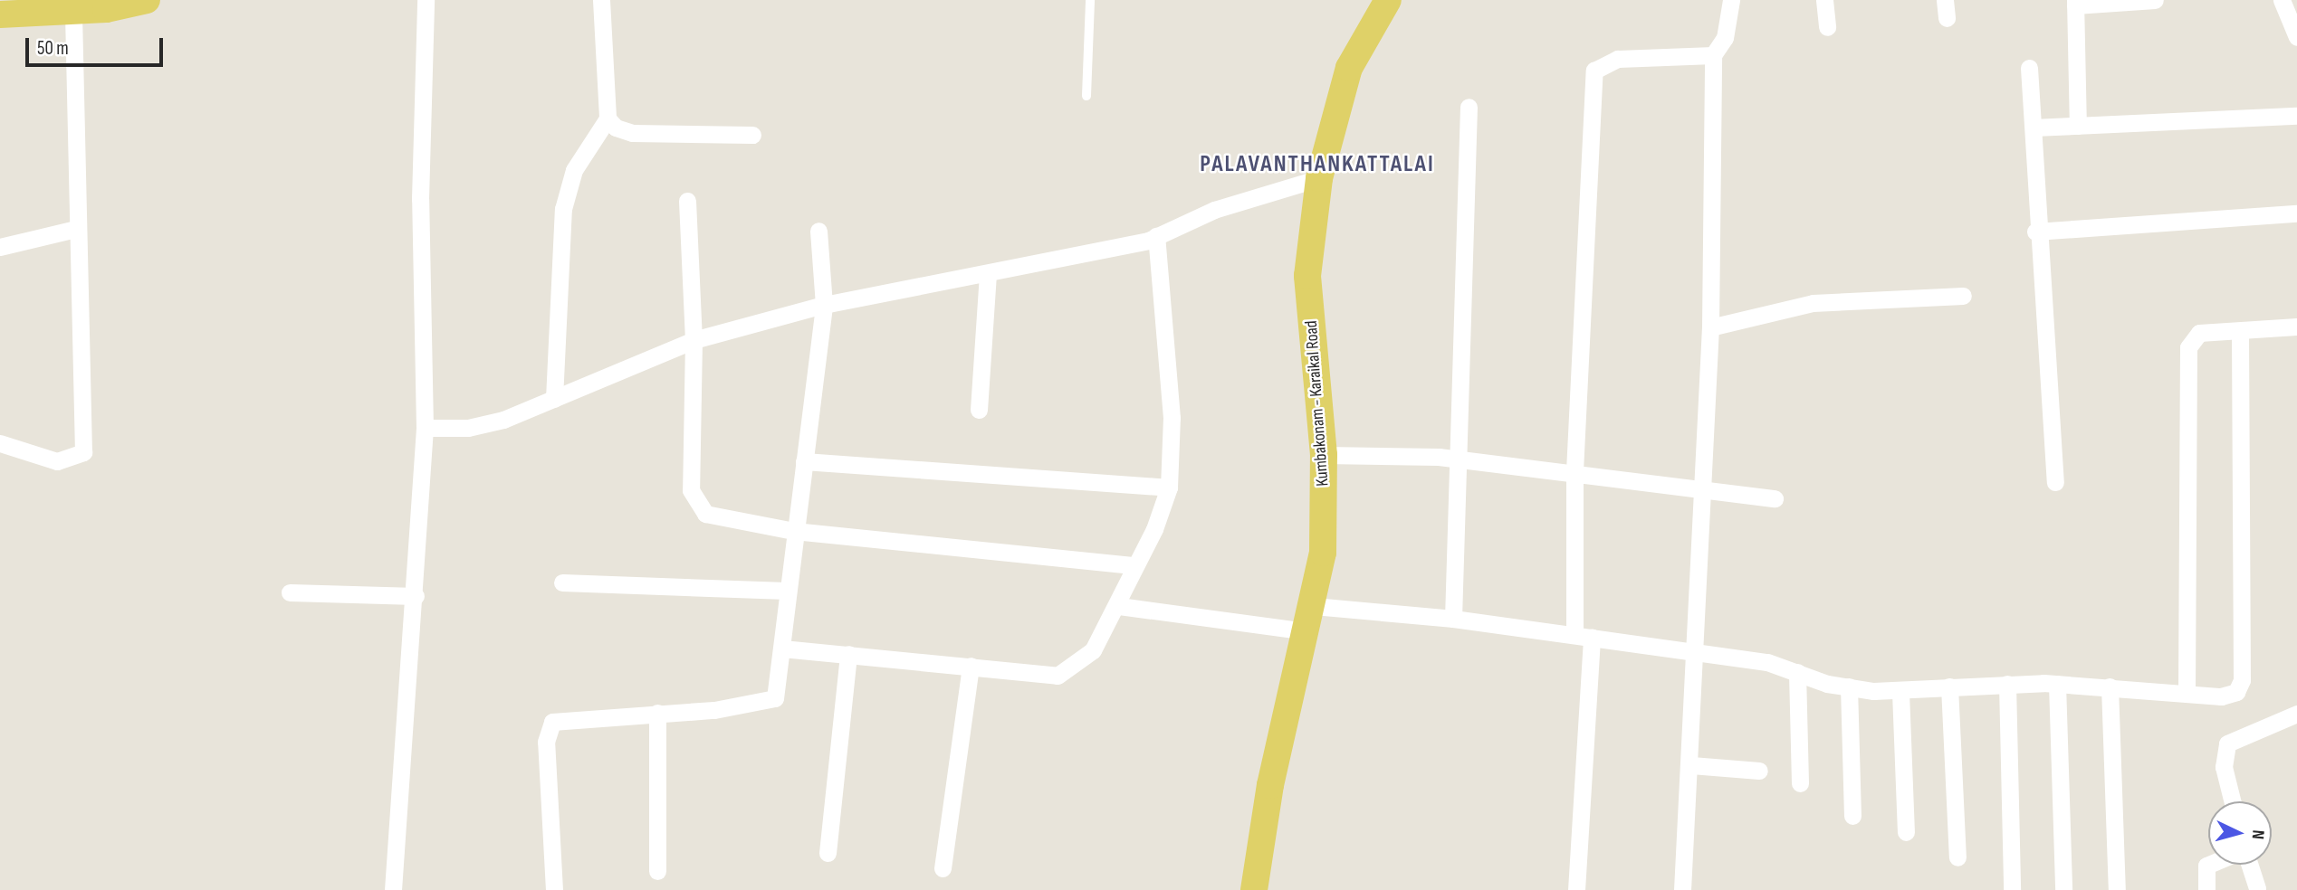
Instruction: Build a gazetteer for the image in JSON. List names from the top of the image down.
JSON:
{
  "streets": {
    "main road": ["Kumbakonam - Karaikal Road"]
  },
  "districts": ["PALAVANTHANKATTALAI"],
  "scale_bar": "50 m",
  "north": "right"
}
